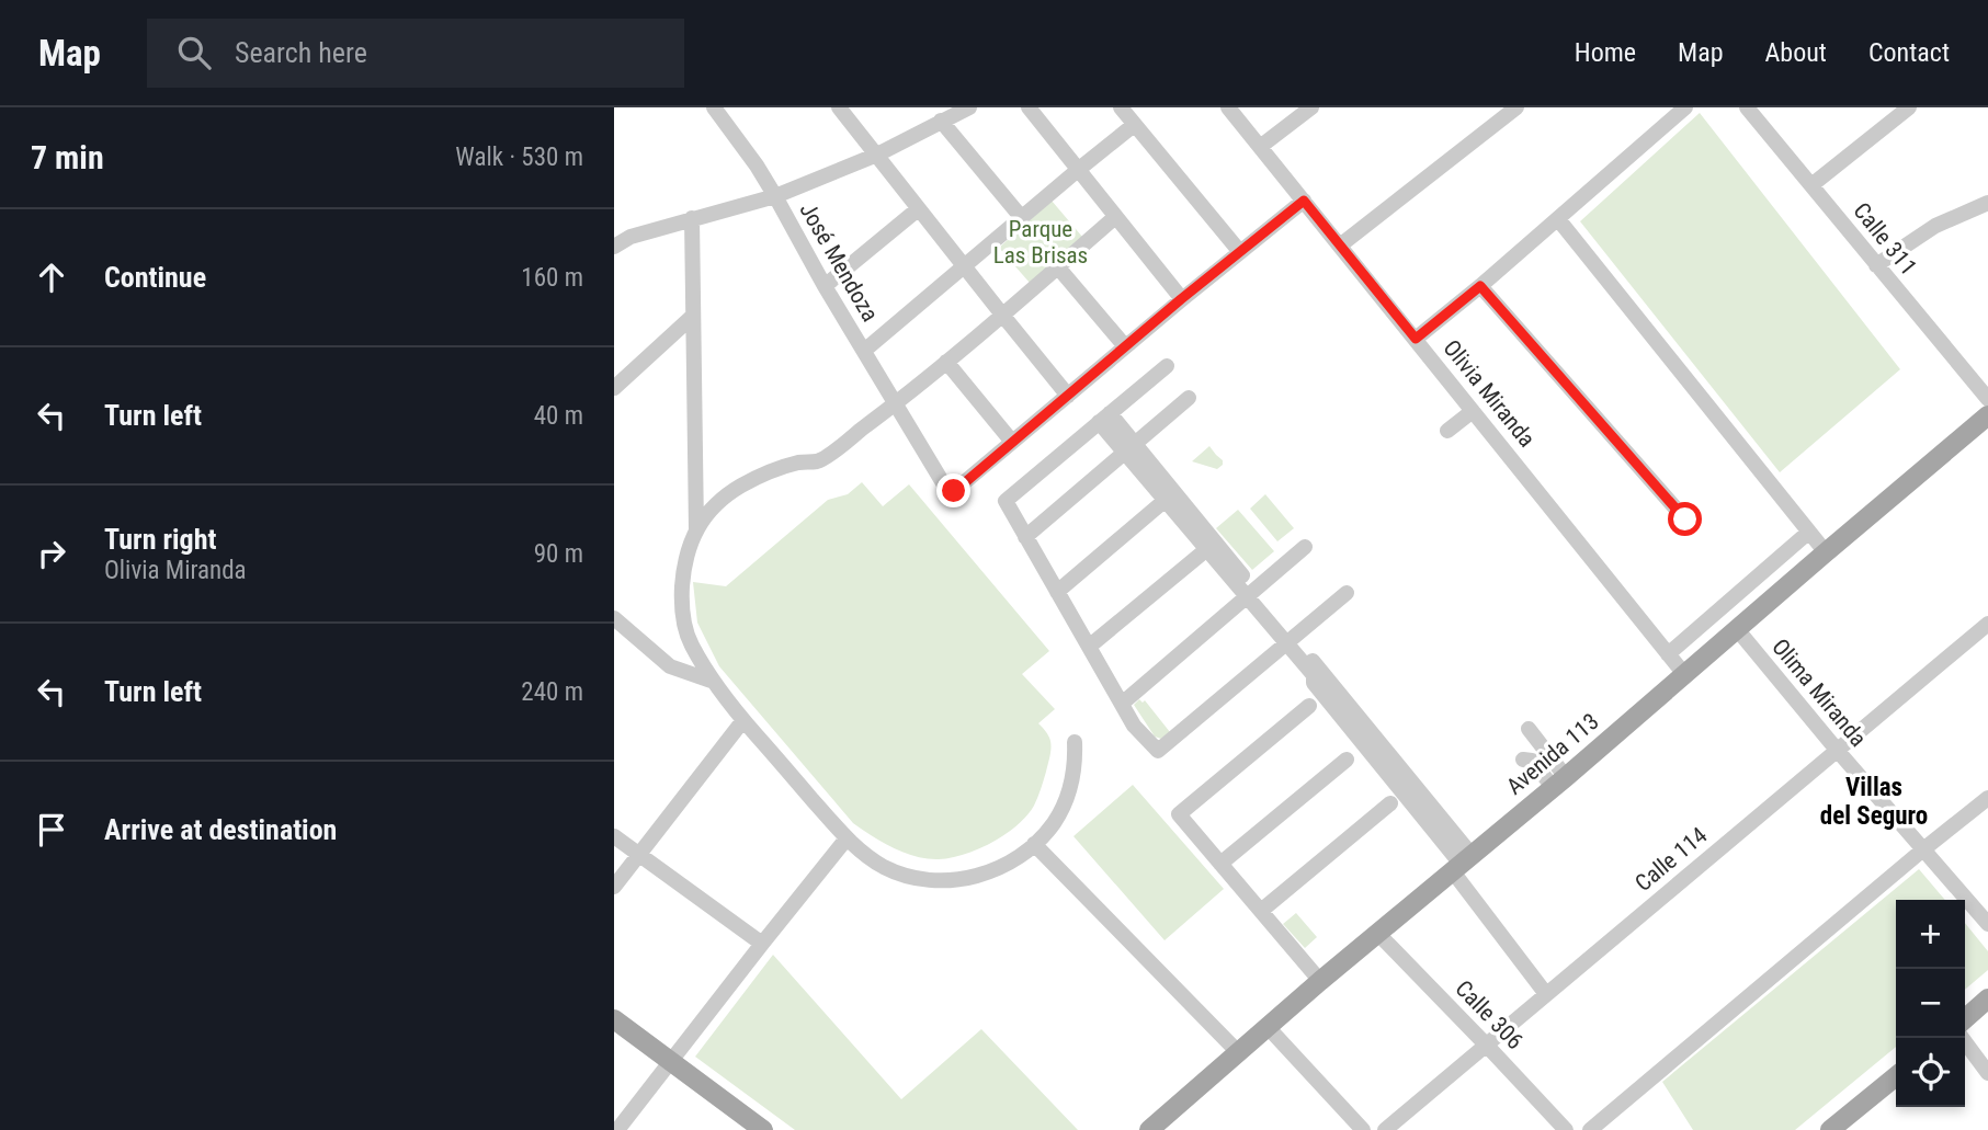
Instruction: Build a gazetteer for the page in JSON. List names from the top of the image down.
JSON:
{
  "streets": {
    "main road": ["Avenida 113"],
    "street": [
      "Calle 311",
      "José Mendoza",
      "Olivia Miranda",
      "Olima Miranda",
      "Calle 114",
      "Calle 306"
    ]
  },
  "crossings": [
    ["Olivia Miranda", "Avenida 113"],
    ["Olima Miranda", "Avenida 113"],
    ["Olima Miranda", "Calle 114"],
    ["Avenida 113", "Calle 306"],
    ["Calle 114", "Calle 306"]
  ],
  "districts": ["Villas del Seguro"],
  "parks": ["Parque Las Brisas"],
  "page": {
    "header": "Map",
    "search": "Search here",
    "nav": [
      "Home",
      "Map",
      "About",
      "Contact"
    ],
    "heading": ["7 min", "Walk · 530 m"],
    "list": [
      ["Continue", "160 m"],
      ["Turn left", "40 m"],
      ["Turn right", "Olivia Miranda", "90 m"],
      ["Turn left", "240 m"],
      "Arrive at destination"
    ],
    "map_buttons": ["+", "−"]
  }
}
